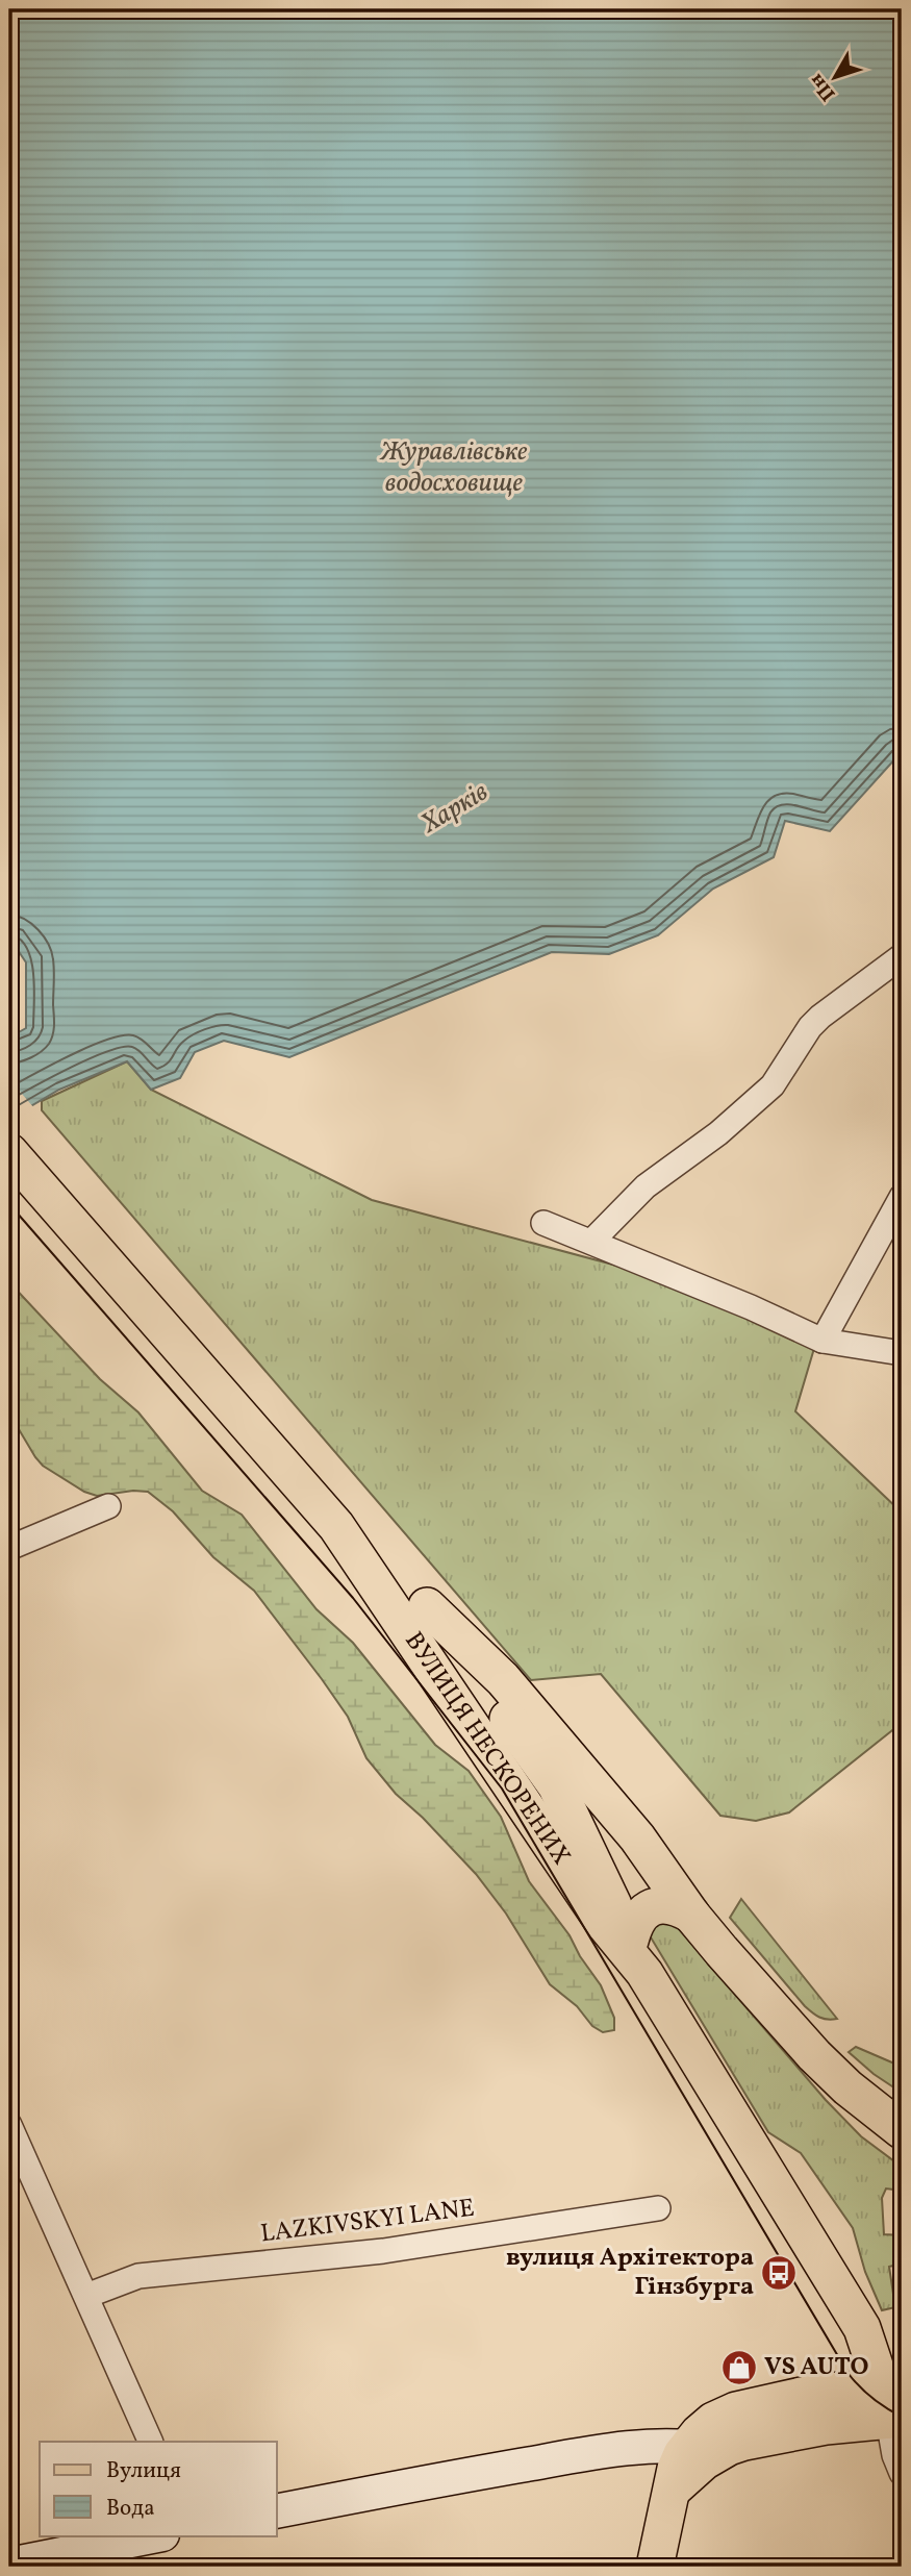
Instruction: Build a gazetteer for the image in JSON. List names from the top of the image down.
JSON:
{
  "streets": {
    "main road": ["ВУЛИЦЯ НЕСКОРЕНИХ"],
    "street": ["LAZKIVSKYI LANE"]
  },
  "water": ["Журавлівське водосховище", "Харків"],
  "places": {
    "bus stop": ["вулиця Архітектора Гінзбурга"],
    "shop": ["VS AUTO"]
  },
  "legend": ["Вулиця", "Вода"],
  "north": "bottom left"
}
